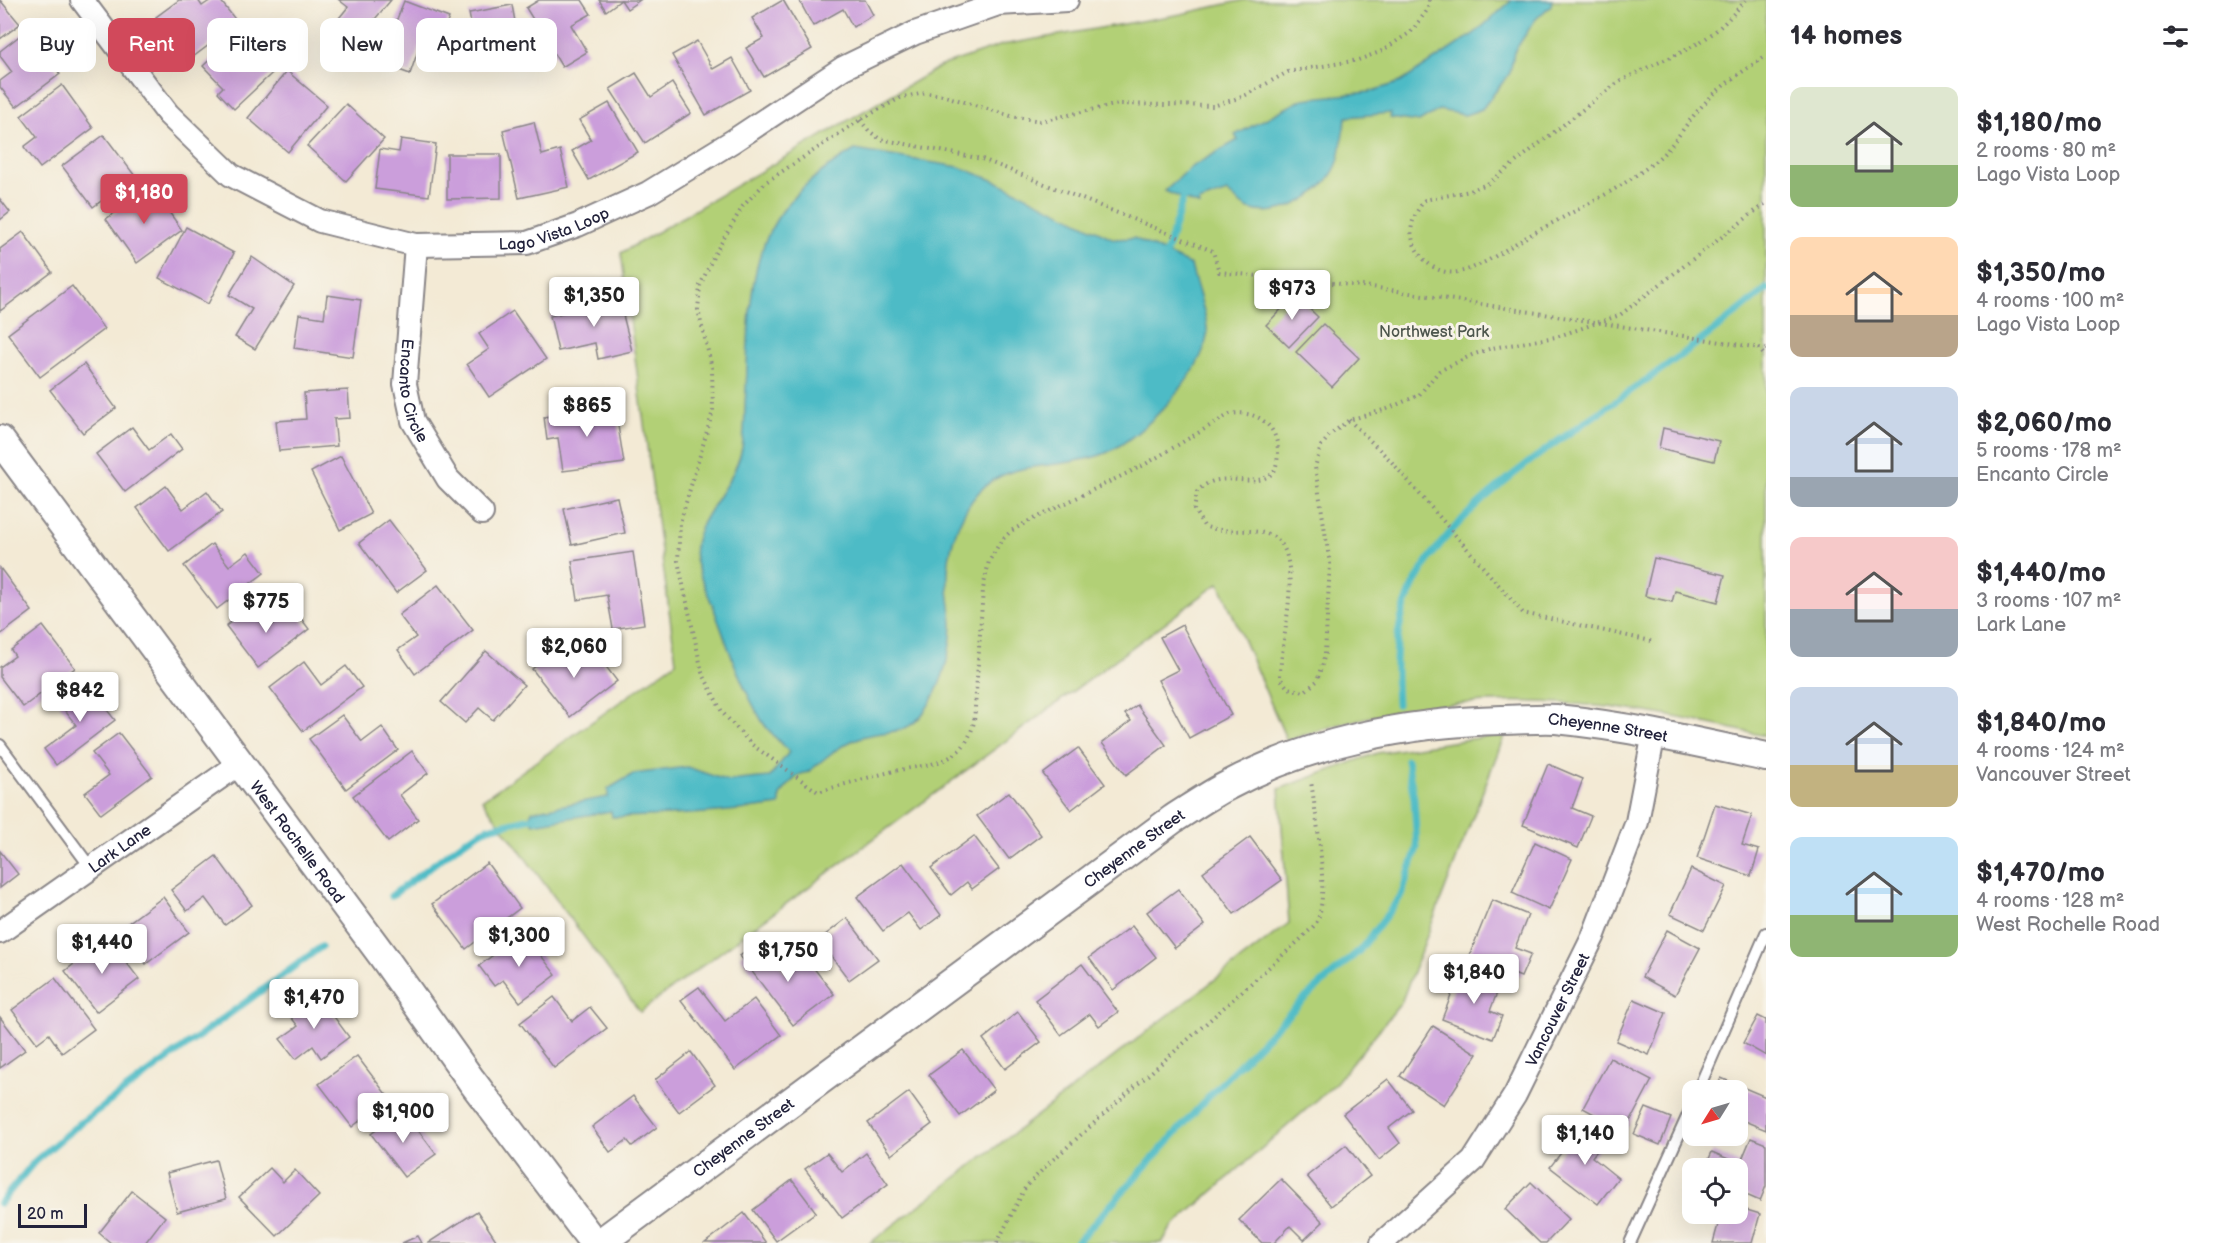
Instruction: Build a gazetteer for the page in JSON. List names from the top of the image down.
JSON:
{
  "streets": {
    "street": [
      "Lago Vista Loop",
      "Encanto Circle",
      "Cheyenne Street",
      "West Rochelle Road",
      "Lark Lane",
      "Vancouver Street"
    ]
  },
  "crossings": [
    ["Lago Vista Loop", "Encanto Circle"],
    ["Cheyenne Street", "Vancouver Street"],
    ["West Rochelle Road", "Lark Lane"]
  ],
  "parks": ["Northwest Park"],
  "scale_bar": "20 m",
  "north": "bottom left",
  "page": {
    "heading": "14 homes",
    "chip": [
      "Buy",
      "Rent",
      "Filters",
      "New",
      "Apartment"
    ],
    "list": [
      {
        "name": "$1,180/mo",
        "note": "2 rooms · 80 m² · Lago Vista Loop"
      },
      {
        "name": "$1,350/mo",
        "note": "4 rooms · 100 m² · Lago Vista Loop"
      },
      {
        "name": "$2,060/mo",
        "note": "5 rooms · 178 m² · Encanto Circle"
      },
      {
        "name": "$1,440/mo",
        "note": "3 rooms · 107 m² · Lark Lane"
      },
      {
        "name": "$1,840/mo",
        "note": "4 rooms · 124 m² · Vancouver Street"
      },
      {
        "name": "$1,470/mo",
        "note": "4 rooms · 128 m² · West Rochelle Road"
      }
    ],
    "price": [
      "$1,180",
      "$973",
      "$1,350",
      "$865",
      "$775",
      "$2,060",
      "$842",
      "$1,300",
      "$1,440",
      "$1,750",
      "$1,840",
      "$1,470",
      "$1,900",
      "$1,140"
    ],
    "scale": "20 m"
  }
}
